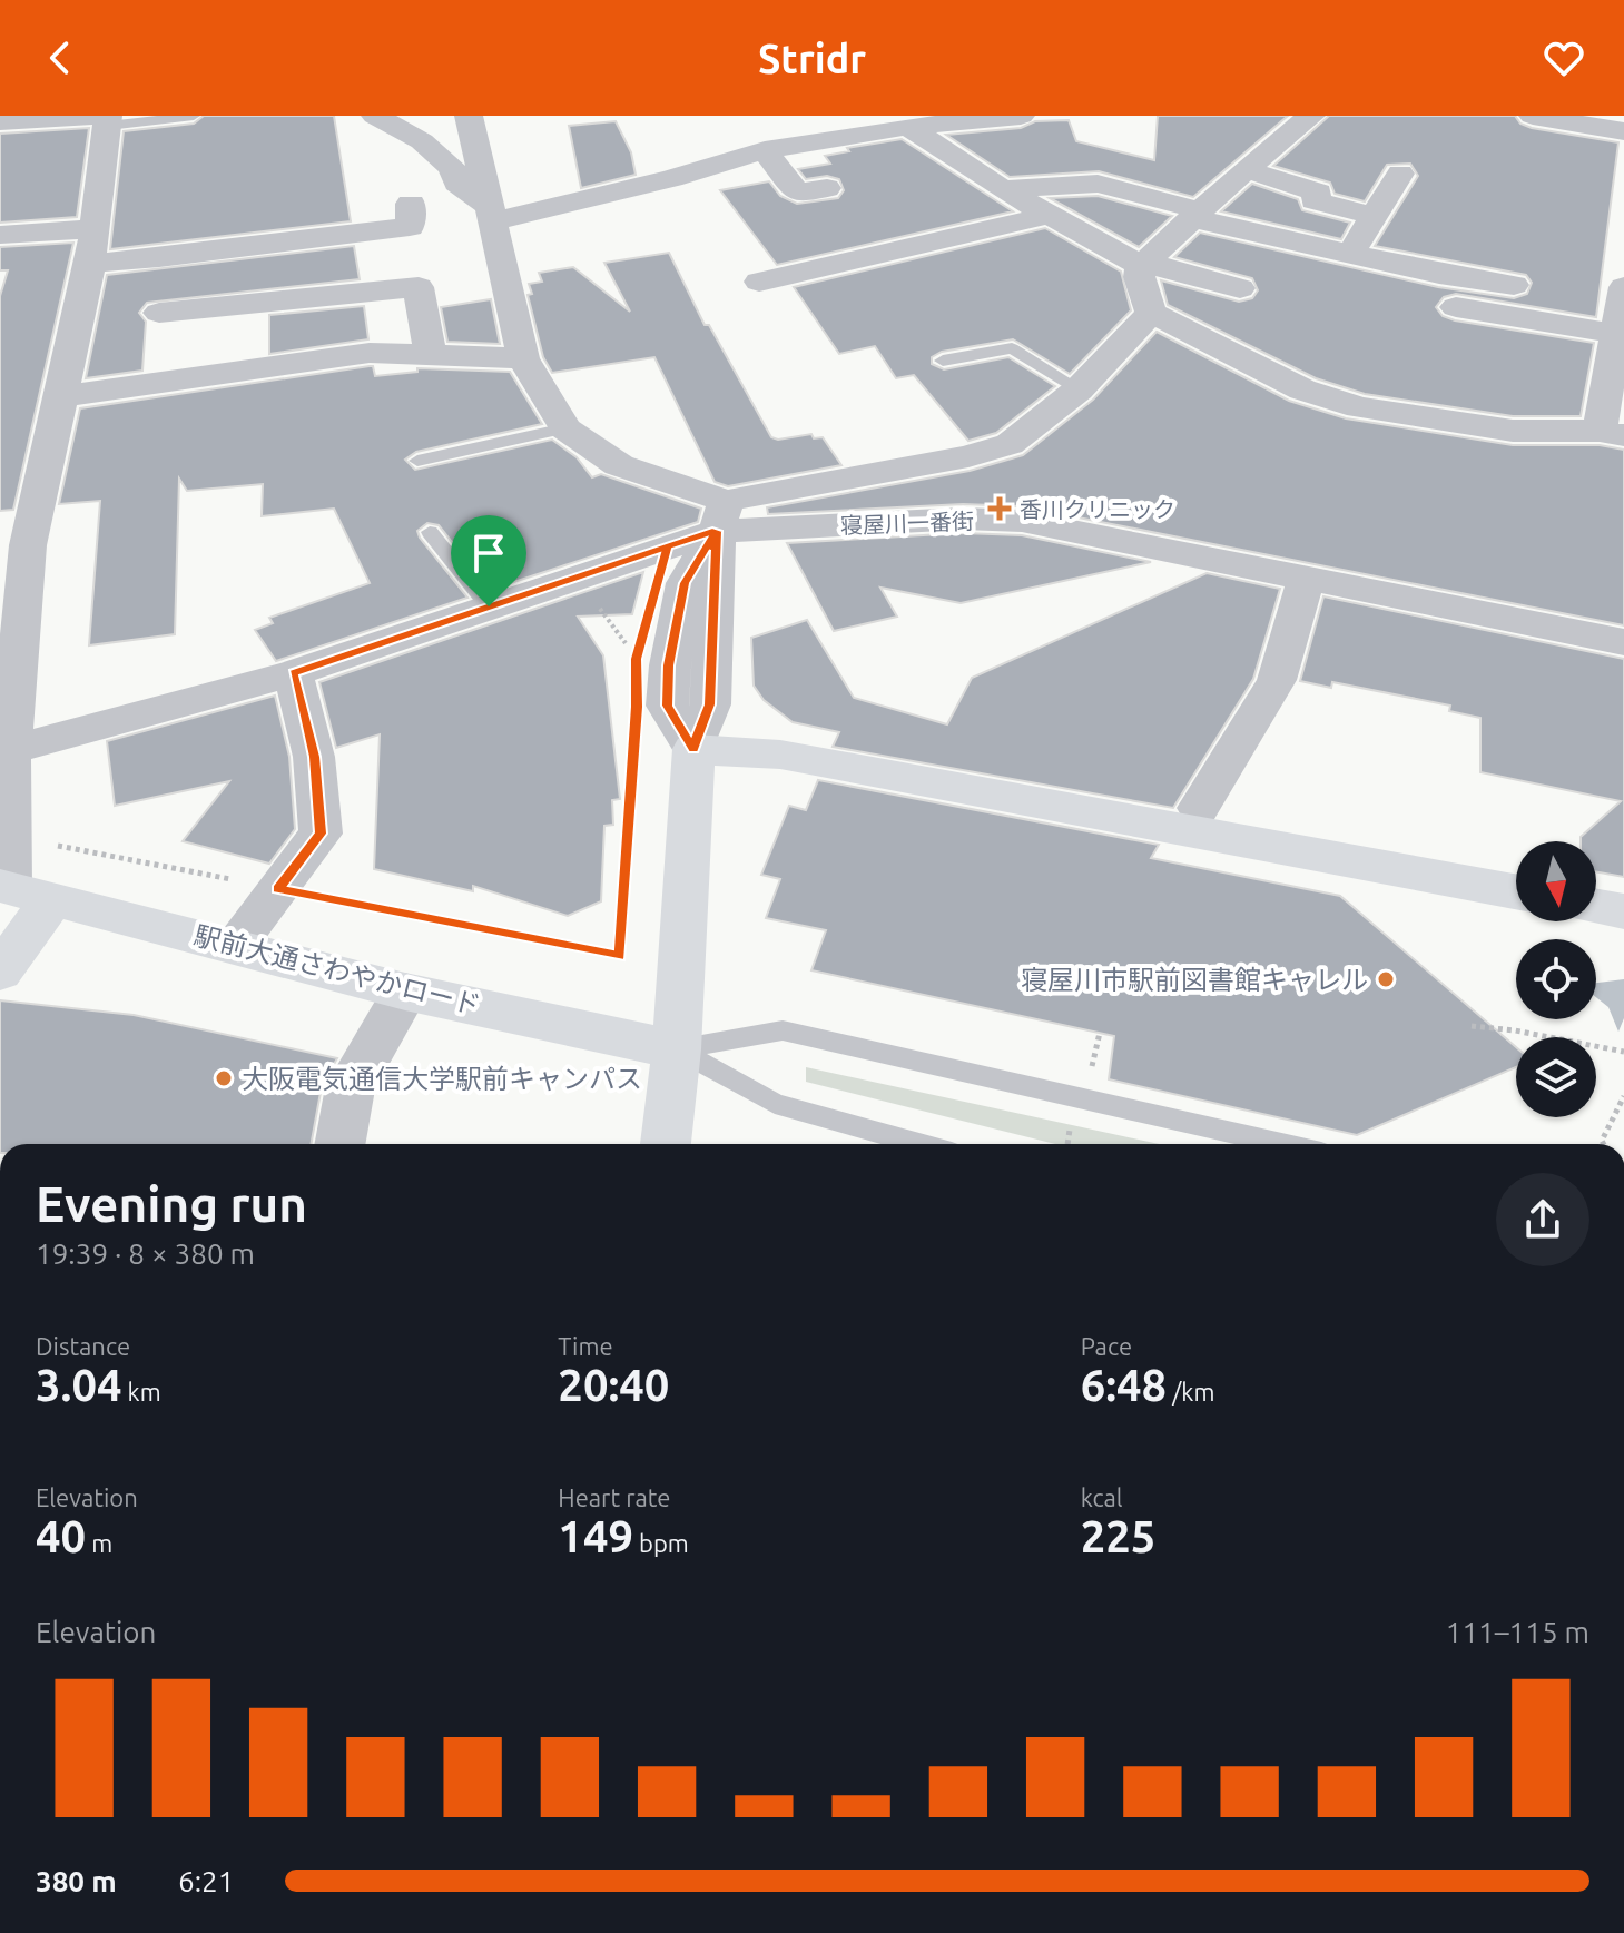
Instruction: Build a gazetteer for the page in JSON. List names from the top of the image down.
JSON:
{
  "streets": {
    "street": ["寝屋川一番街", "駅前大通さわやかロード"]
  },
  "places": {
    "health": ["香川クリニック"],
    "other": ["寝屋川市駅前図書館キャレル", "大阪電気通信大学駅前キャンパス"]
  },
  "north": "bottom",
  "page": {
    "header": "Stridr",
    "heading": ["Evening run", "19:39 · 8 × 380 m"],
    "stats": [
      ["Distance", "3.04 km"],
      ["Time", "20:40"],
      ["Pace", "6:48 /km"],
      ["Elevation", "40 m"],
      ["Heart rate", "149 bpm"],
      ["kcal", "225"]
    ],
    "chart": ["Elevation", "111–115 m"],
    "list": [
      {
        "name": "380 m",
        "note": "6:21"
      }
    ]
  }
}
